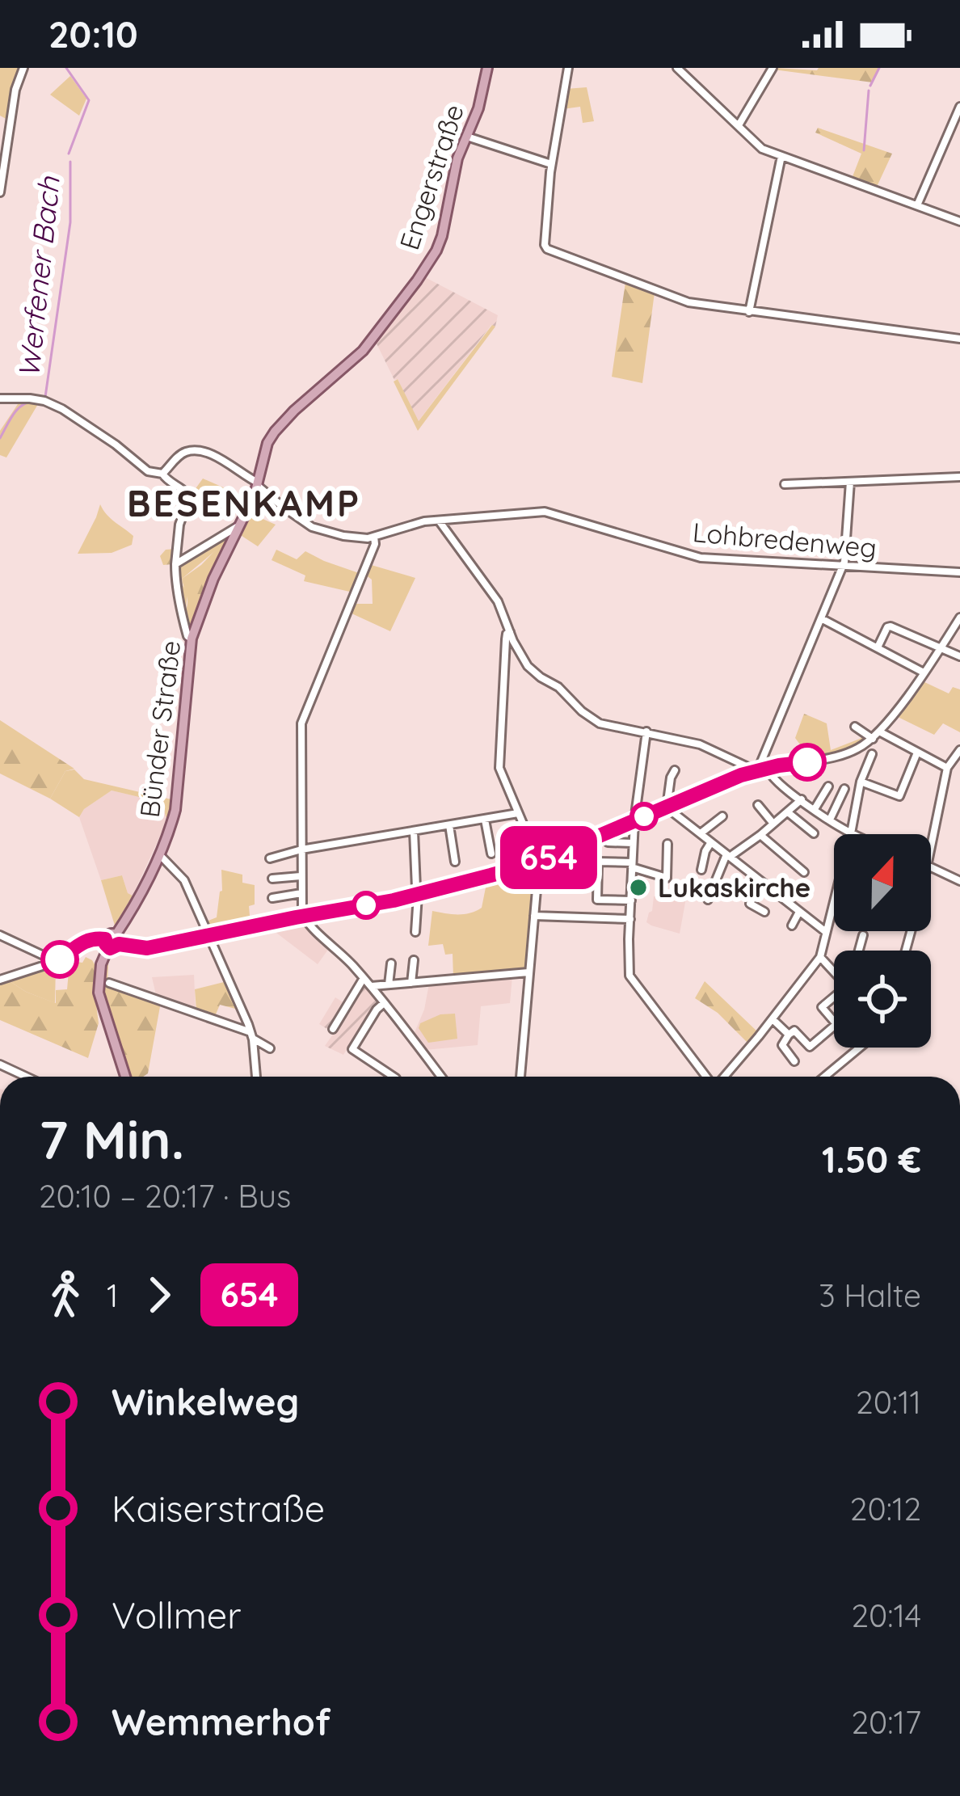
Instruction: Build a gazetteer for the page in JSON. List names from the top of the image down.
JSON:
{
  "streets": {
    "main road": ["Engerstraße", "Bünder Straße"],
    "street": ["Lohbredenweg"]
  },
  "crossings": [
    ["Engerstraße", "Bünder Straße"]
  ],
  "districts": ["BESENKAMP"],
  "water": ["Werfener Bach"],
  "places": ["Lukaskirche"],
  "lines": ["bus line 654"],
  "north": "top",
  "page": {
    "status": "20:10",
    "on_map": "654",
    "heading": ["7 Min.", "20:10 – 20:17 · Bus", "1.50 €"],
    "legs": ["1", "654", "3 Halte"],
    "list": [
      {
        "name": "Winkelweg",
        "value": "20:11"
      },
      {
        "name": "Kaiserstraße",
        "value": "20:12"
      },
      {
        "name": "Vollmer",
        "value": "20:14"
      },
      {
        "name": "Wemmerhof",
        "value": "20:17"
      }
    ]
  }
}
